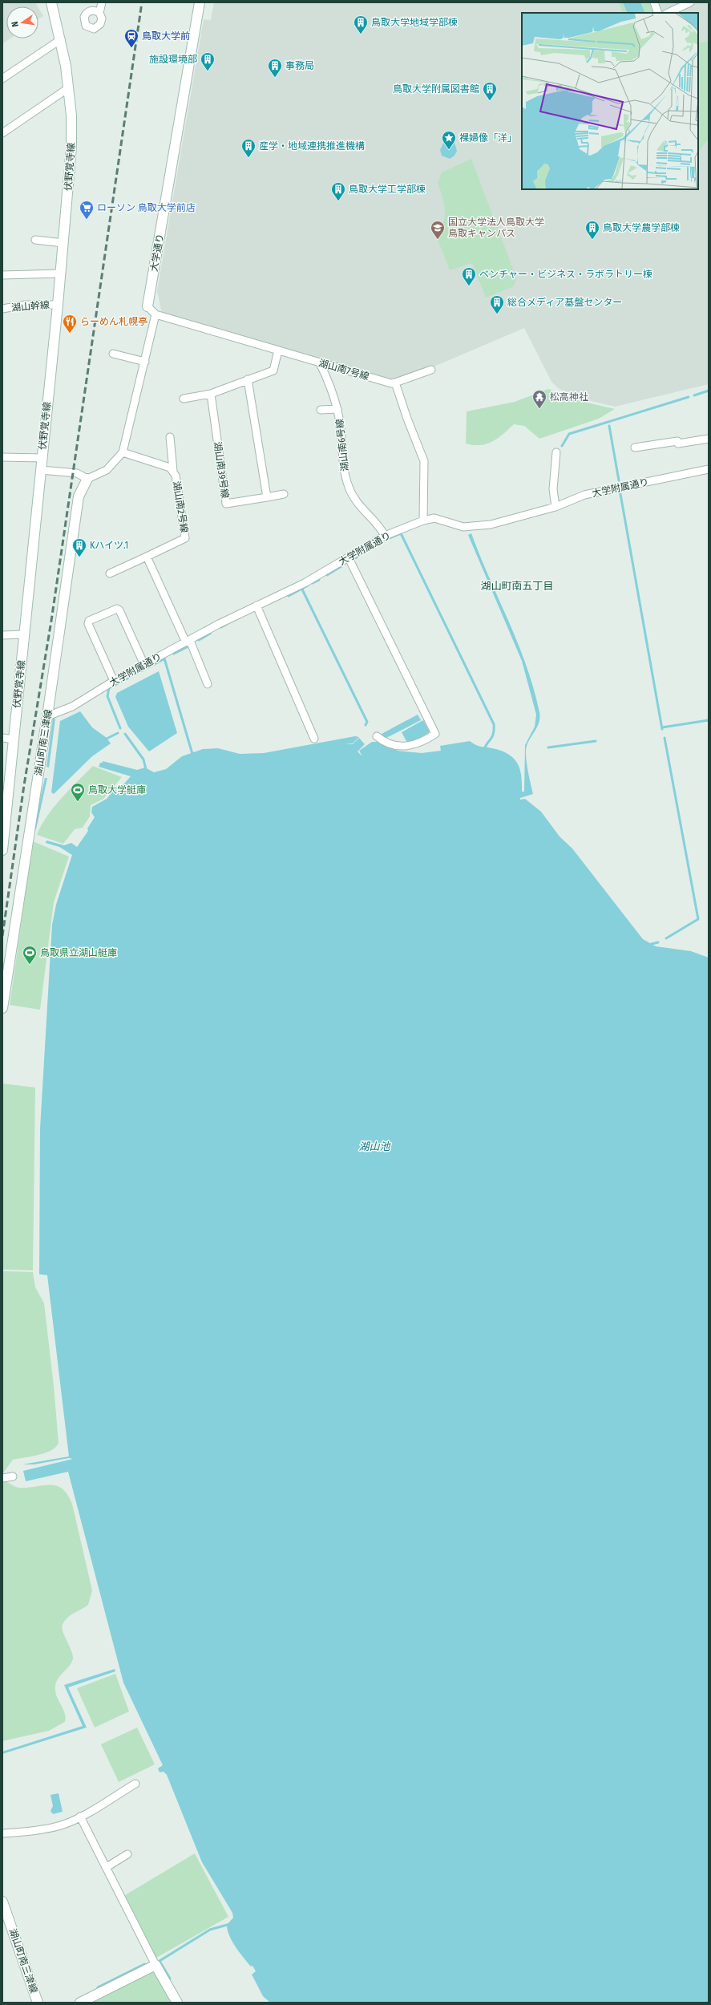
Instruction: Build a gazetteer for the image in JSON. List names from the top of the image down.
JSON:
{
  "streets": {
    "street": [
      "伏野覚寺線",
      "大学通り",
      "湖山幹線",
      "湖山南7号線",
      "湖山南6号線",
      "湖山南39号線",
      "大学附属通り",
      "湖山南2号線",
      "湖山町南三津線"
    ]
  },
  "crossings": [
    ["伏野覚寺線", "湖山幹線"],
    ["大学通り", "湖山南7号線"],
    ["湖山南7号線", "湖山南6号線"],
    ["湖山南6号線", "大学附属通り"],
    ["大学附属通り", "湖山町南三津線"]
  ],
  "districts": ["湖山町南五丁目"],
  "water": ["湖山池"],
  "places": {
    "building": [
      "鳥取大学地域学部棟",
      "施設環境部",
      "事務局",
      "鳥取大学附属図書館",
      "産学・地域連携推進機構",
      "鳥取大学工学部棟",
      "鳥取大学農学部棟",
      "ベンチャー・ビジネス・ラボラトリー棟",
      "総合メディア基盤センター",
      "Kハイツ.1"
    ],
    "station": ["鳥取大学前"],
    "place": ["裸婦像「洋」"],
    "supermarket": ["ローソン 鳥取大学前店"],
    "school or university": ["国立大学法人鳥取大学 鳥取キャンパス"],
    "restaurant": ["らーめん札幌亭"],
    "temple": ["松高神社"],
    "sports": ["鳥取大学艇庫", "鳥取県立湖山艇庫"]
  },
  "north": "left"
}
